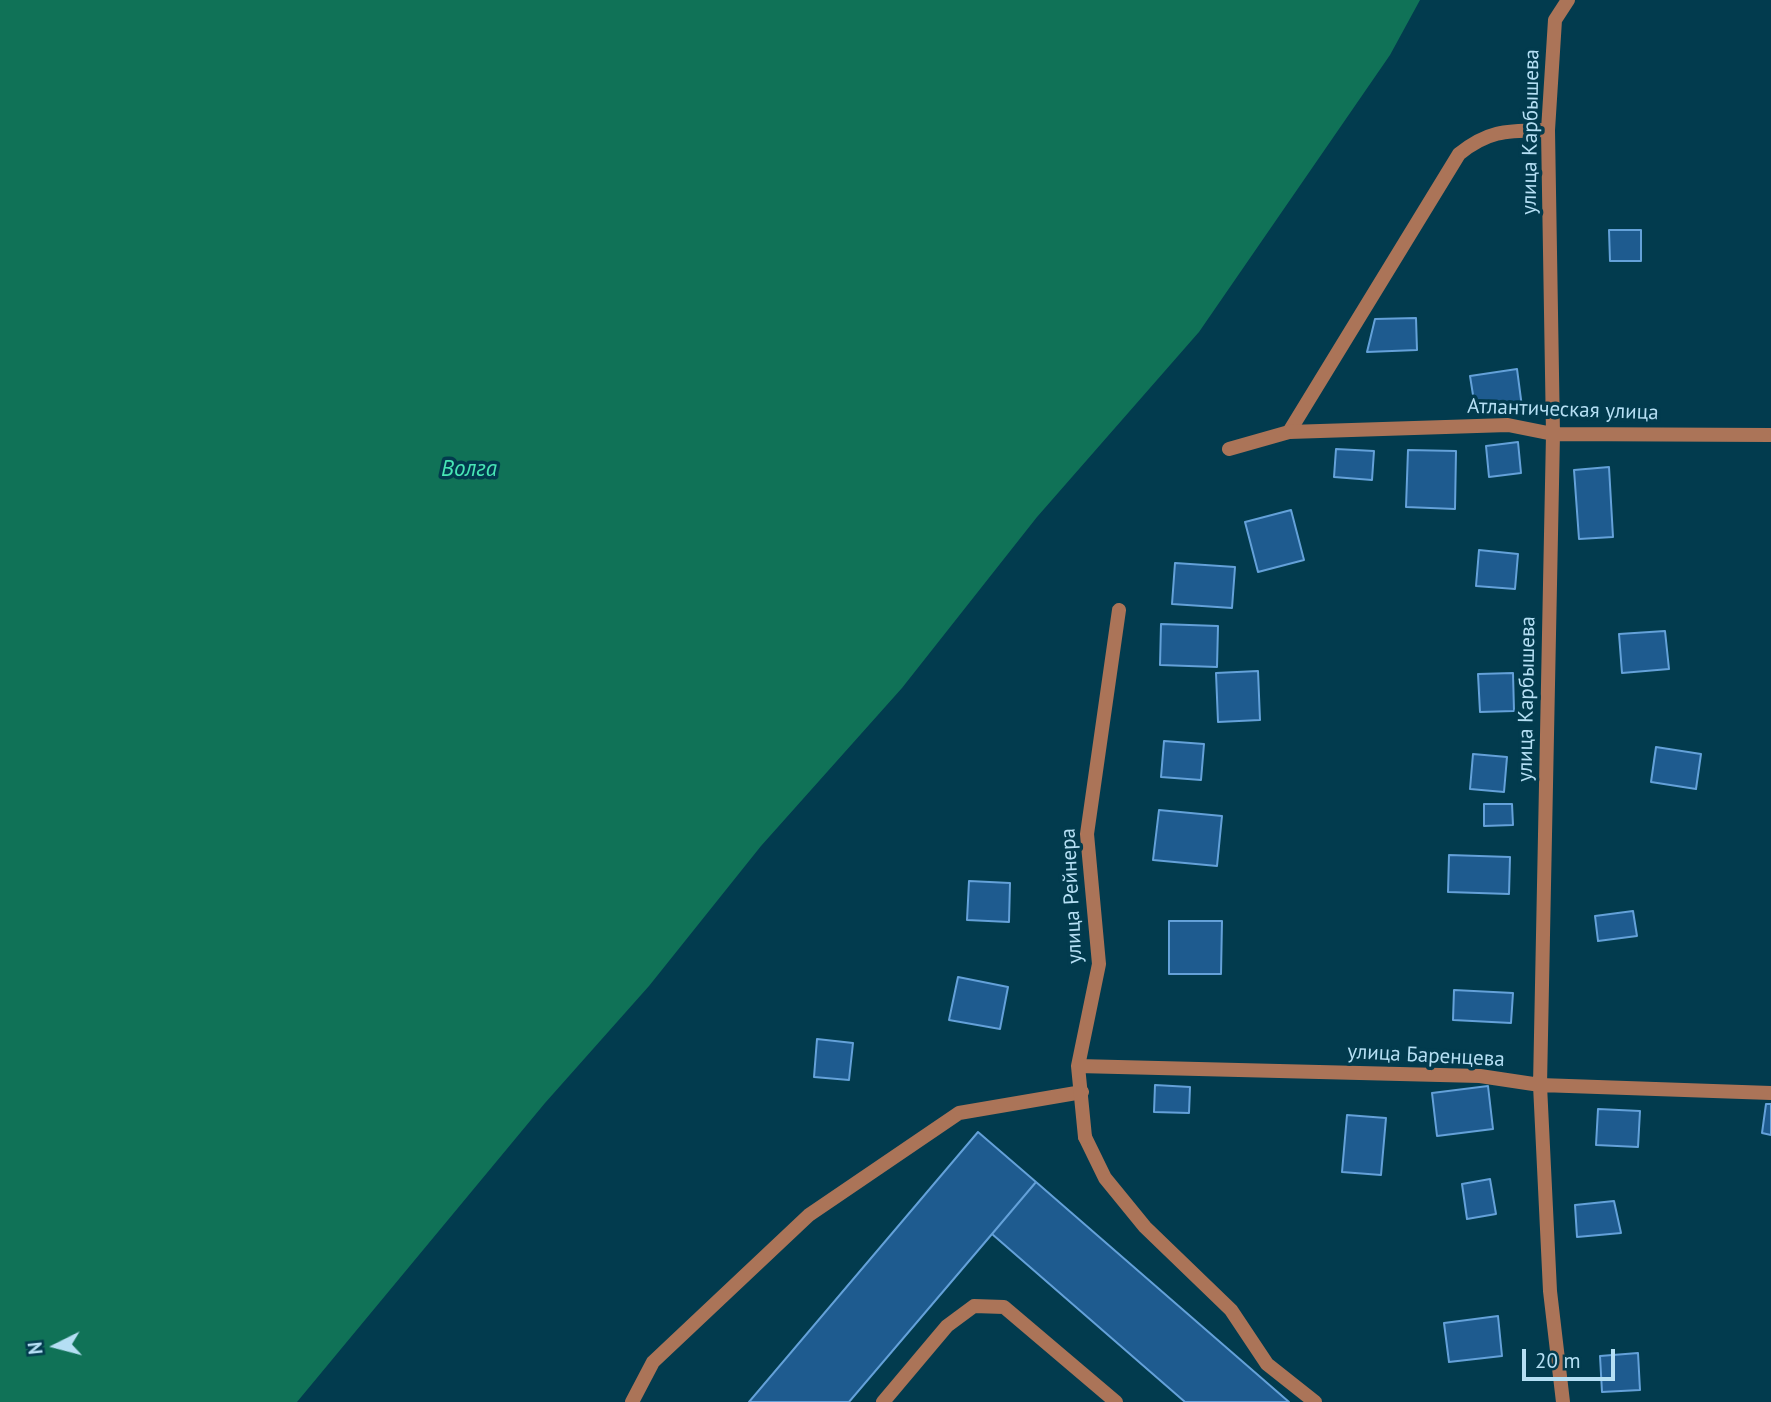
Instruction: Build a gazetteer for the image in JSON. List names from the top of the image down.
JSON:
{
  "streets": {
    "street": [
      "улица Карбышева",
      "Атлантическая улица",
      "улица Рейнера",
      "улица Баренцева"
    ]
  },
  "crossings": [
    ["улица Карбышева", "Атлантическая улица"],
    ["улица Карбышева", "улица Баренцева"],
    ["улица Рейнера", "улица Баренцева"]
  ],
  "water": ["Волга"],
  "scale_bar": "20 m",
  "north": "left"
}
